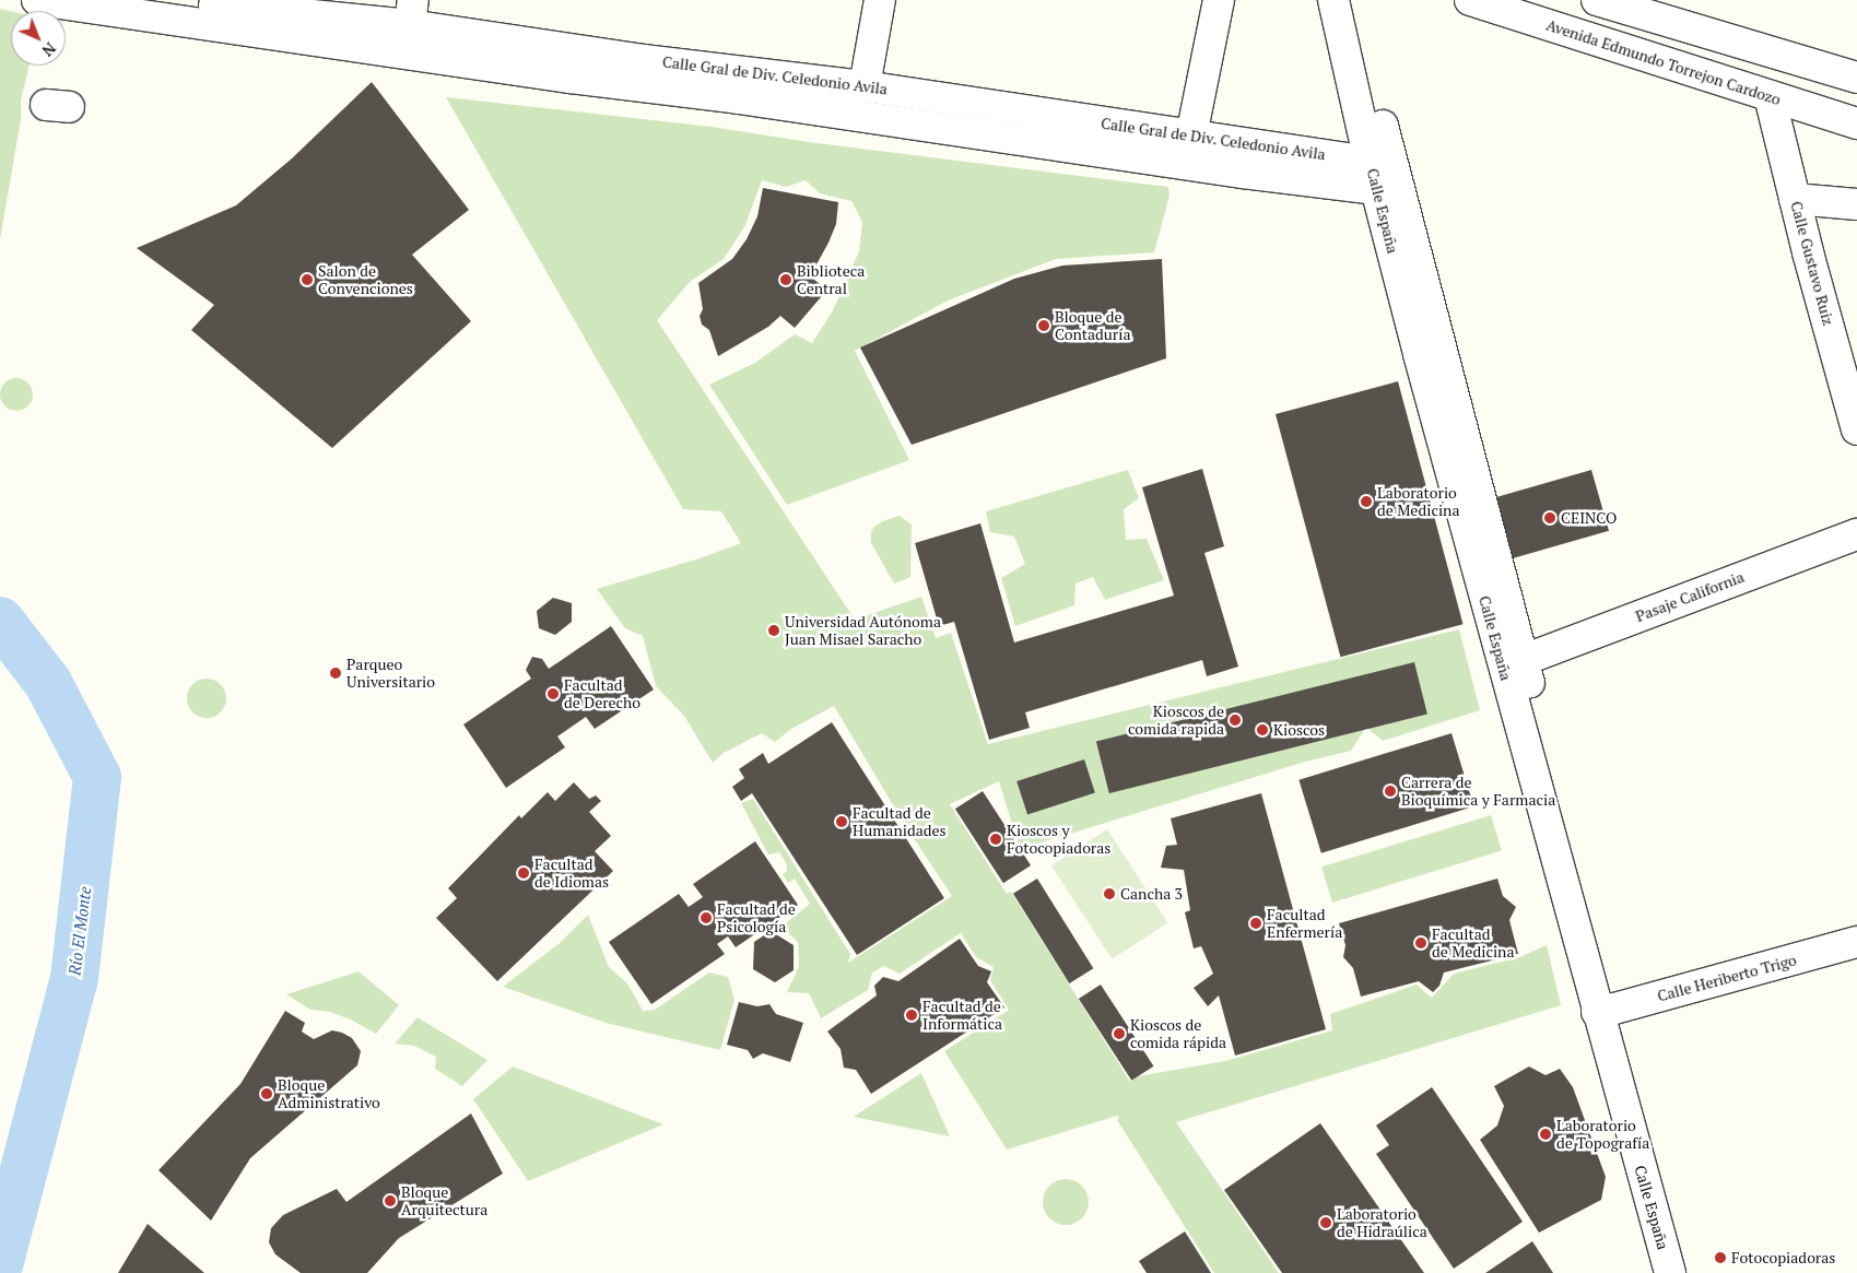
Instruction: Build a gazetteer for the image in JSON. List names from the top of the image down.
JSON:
{
  "streets": {
    "street": [
      "Avenida Edmundo Torrejon Cardozo",
      "Calle Gral de Div. Celedonio Avila",
      "Calle España",
      "Calle Gustavo Ruiz",
      "Pasaje California",
      "Calle Heriberto Trigo"
    ]
  },
  "crossings": [
    ["Avenida Edmundo Torrejon Cardozo", "Calle Gustavo Ruiz"],
    ["Calle Gral de Div. Celedonio Avila", "Calle España"],
    ["Calle España", "Pasaje California"],
    ["Calle España", "Calle Heriberto Trigo"]
  ],
  "water": ["Río El Monte"],
  "places": [
    "Salon de Convenciones",
    "Biblioteca Central",
    "Bloque de Contaduría",
    "Laboratorio de Medicina",
    "CEINCO",
    "Universidad Autónoma Juan Misael Saracho",
    "Parqueo Universitario",
    "Facultad de Derecho",
    "Kioscos de comida rapida",
    "Kioscos",
    "Carrera de Bioquímica y Farmacia",
    "Facultad de Humanidades",
    "Kioscos y Fotocopiadoras",
    "Facultad de Idiomas",
    "Cancha 3",
    "Facultad de Psicología",
    "Facultad Enfermería",
    "Facultad de Medicina",
    "Facultad de Informática",
    "Kioscos de comida rápida",
    "Bloque Administrativo",
    "Laboratorio de Topografía",
    "Bloque Arquitectura",
    "Laboratorio de Hidraúlica",
    "Fotocopiadoras"
  ],
  "north": "bottom right"
}
